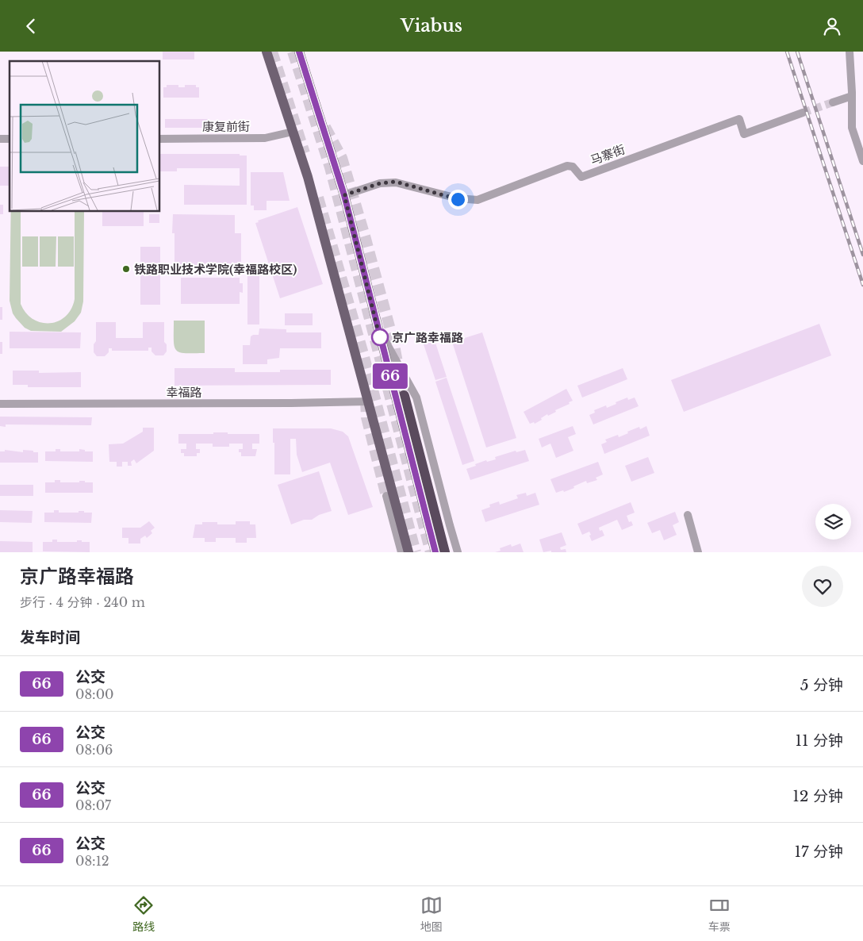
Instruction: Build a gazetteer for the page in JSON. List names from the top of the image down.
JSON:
{
  "streets": {
    "street": ["康复前街", "马寨街", "幸福路"]
  },
  "places": ["铁路职业技术学院(幸福路校区)", "京广路幸福路"],
  "lines": ["bus line 66"],
  "page": {
    "header": "Viabus",
    "on_map": "66",
    "heading": [
      ["京广路幸福路", "步行 · 4 分钟 · 240 m"],
      "发车时间"
    ],
    "list": [
      {
        "mark": "66",
        "name": "公交",
        "note": "08:00",
        "value": "5 分钟"
      },
      {
        "mark": "66",
        "name": "公交",
        "note": "08:06",
        "value": "11 分钟"
      },
      {
        "mark": "66",
        "name": "公交",
        "note": "08:07",
        "value": "12 分钟"
      },
      {
        "mark": "66",
        "name": "公交",
        "note": "08:12",
        "value": "17 分钟"
      }
    ],
    "tabs": ["路线", "地图", "车票"]
  }
}
